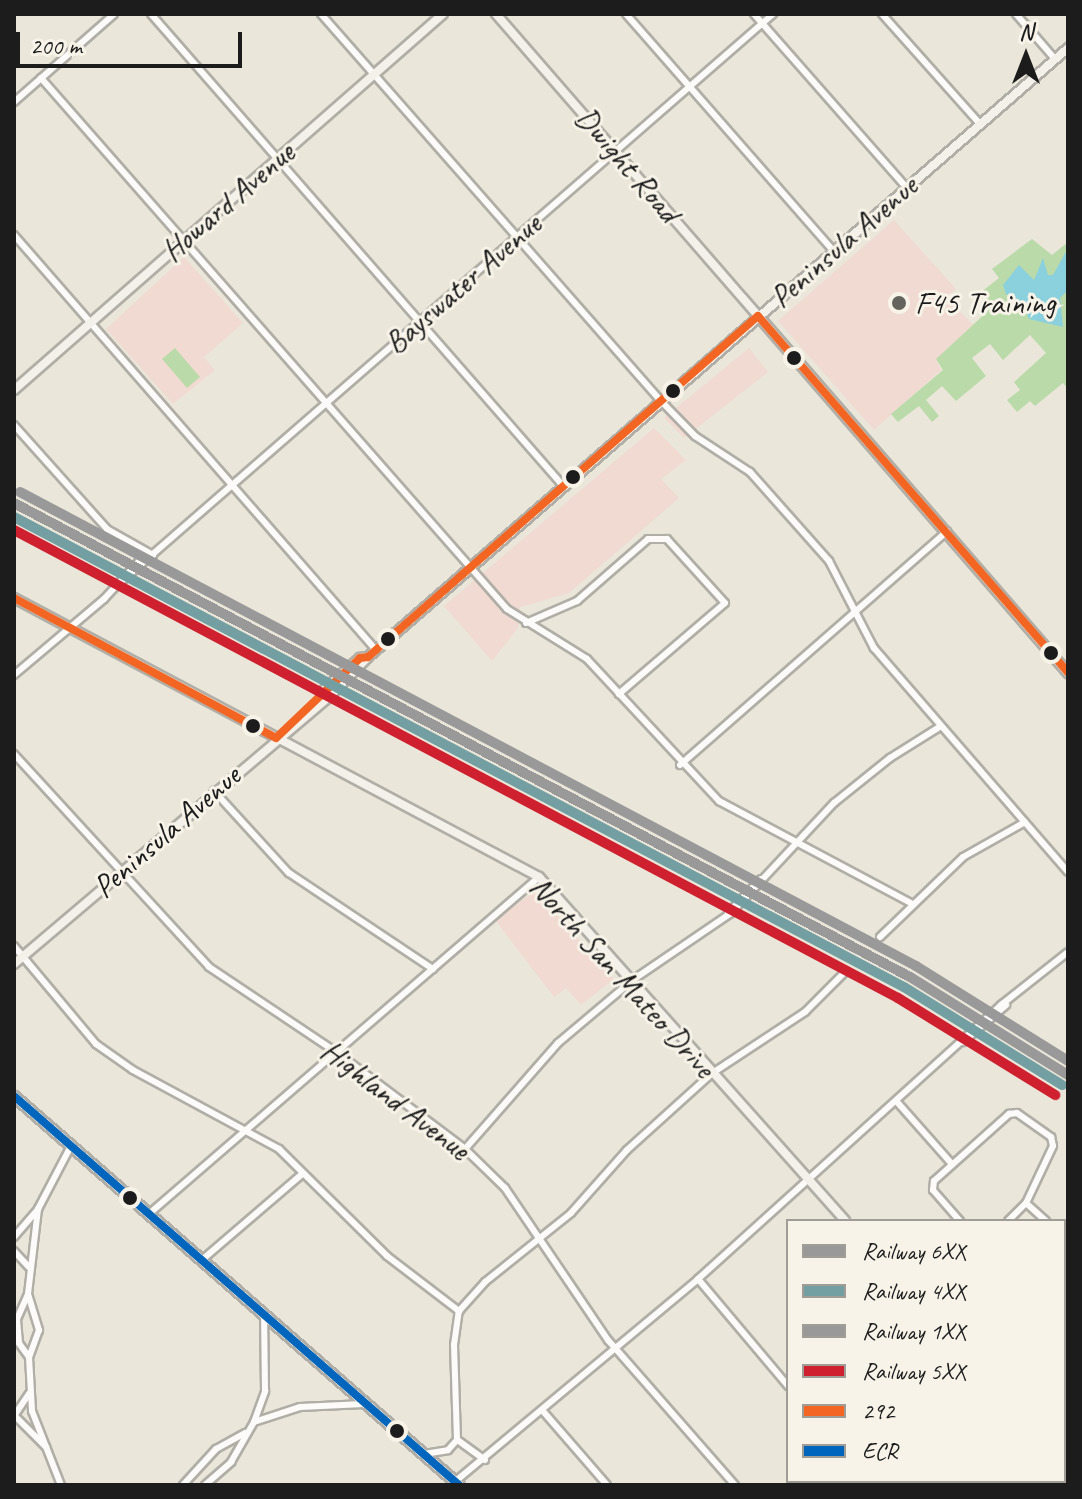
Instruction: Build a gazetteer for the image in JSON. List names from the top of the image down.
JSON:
{
  "streets": {
    "main road": [
      "Dwight Road",
      "Howard Avenue",
      "Peninsula Avenue",
      "North San Mateo Drive"
    ],
    "street": ["Bayswater Avenue", "Highland Avenue"]
  },
  "crossings": [
    ["Dwight Road", "Peninsula Avenue"],
    ["Dwight Road", "Bayswater Avenue"],
    ["Peninsula Avenue", "North San Mateo Drive"],
    ["Peninsula Avenue", "Highland Avenue"],
    ["Bayswater Avenue", "North San Mateo Drive"]
  ],
  "places": ["F45 Training"],
  "lines": [
    "transit line 292",
    "rail line 1XX",
    "rail line 6XX",
    "rail line 4XX",
    "rail line 5XX",
    "transit line ECR"
  ],
  "legend": [
    "Railway 6XX",
    "Railway 4XX",
    "Railway 1XX",
    "Railway 5XX",
    "292",
    "ECR"
  ],
  "scale_bar": "200 m",
  "north": "top"
}
